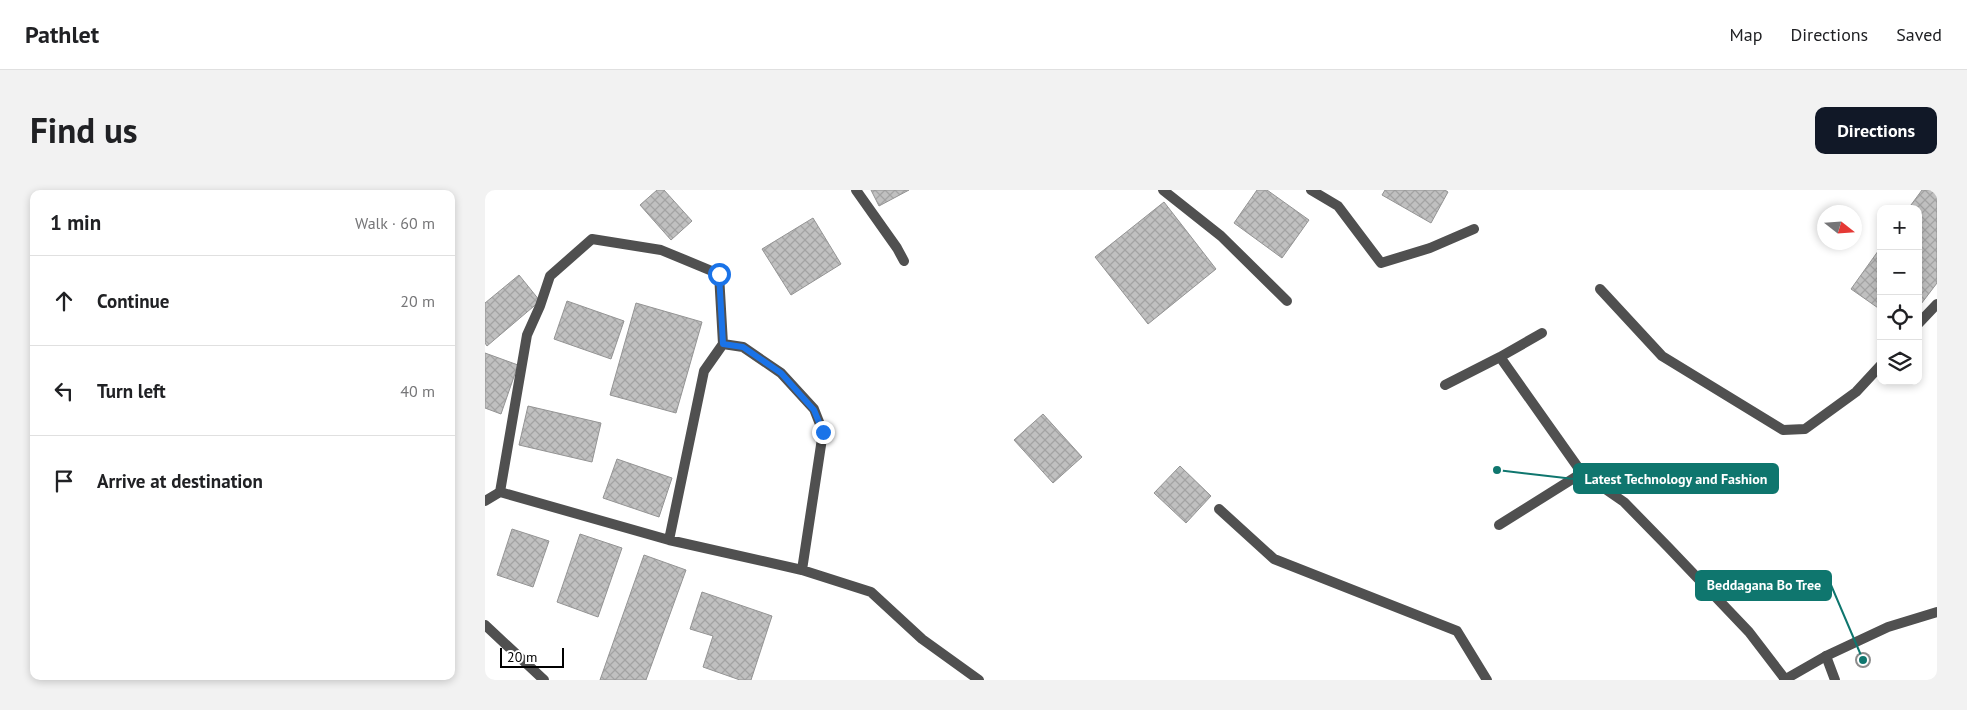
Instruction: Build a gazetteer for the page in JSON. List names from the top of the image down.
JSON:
{
  "places": ["Latest Technology and Fashion", "Beddagana Bo Tree"],
  "scale_bar": "20 m",
  "north": "right",
  "page": {
    "header": "Pathlet",
    "nav": ["Map", "Directions", "Saved"],
    "title": "Find us",
    "buttons": "Directions",
    "heading": ["1 min", "Walk · 60 m"],
    "map_buttons": ["+", "−"],
    "list": [
      ["Continue", "20 m"],
      ["Turn left", "40 m"],
      "Arrive at destination"
    ],
    "scale": "20 m"
  }
}
